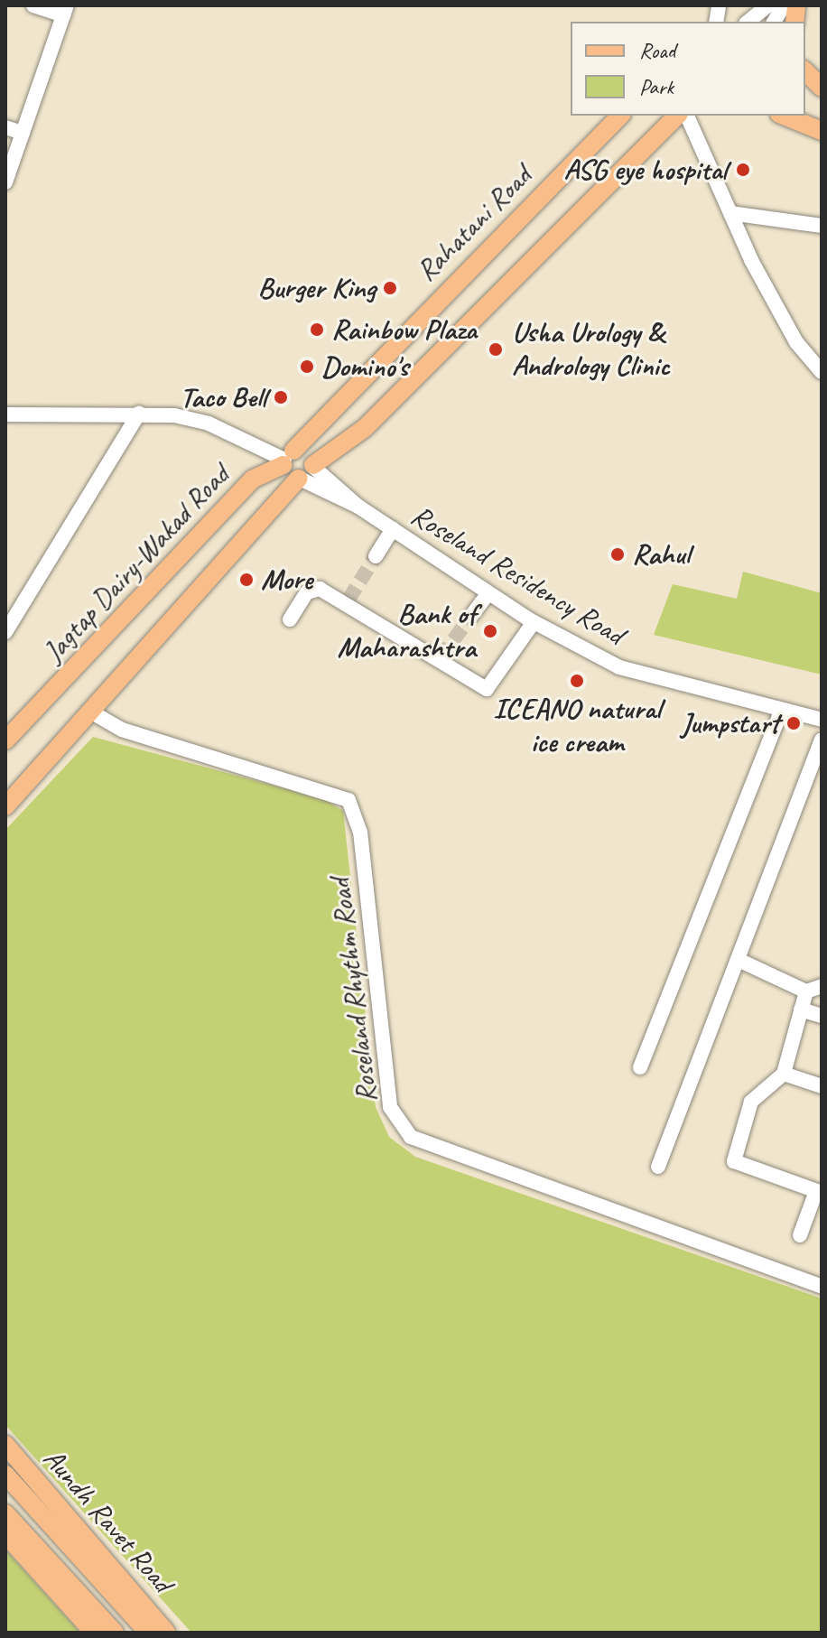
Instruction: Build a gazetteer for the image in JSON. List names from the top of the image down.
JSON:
{
  "streets": {
    "main road": ["Rahatani Road", "Jagtap Dairy-Wakad Road", "Aundh Ravet Road"],
    "street": ["Roseland Residency Road", "Roseland Rhythm Road"]
  },
  "crossings": [
    ["Rahatani Road", "Jagtap Dairy-Wakad Road"]
  ],
  "places": [
    "ASG eye hospital",
    "Burger King",
    "Rainbow Plaza",
    "Usha Urology & Andrology Clinic",
    "Domino's",
    "Taco Bell",
    "Rahul",
    "More",
    "Bank of Maharashtra",
    "ICEANO natural ice cream",
    "Jumpstart"
  ],
  "legend": ["Road", "Park"]
}
